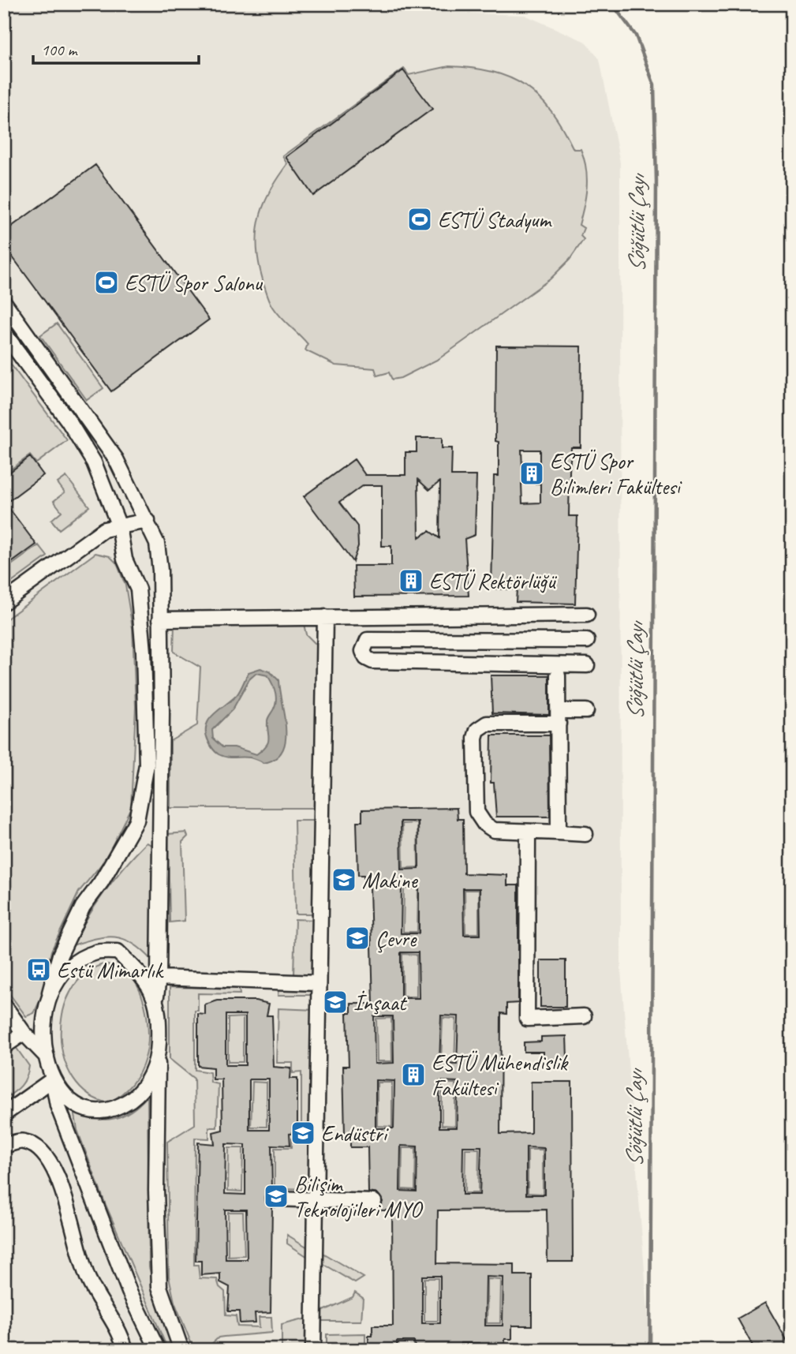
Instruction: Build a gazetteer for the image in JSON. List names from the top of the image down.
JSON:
{
  "water": ["Söğütlü Çayı"],
  "places": {
    "sports": ["ESTÜ Stadyum", "ESTÜ Spor Salonu"],
    "building": ["ESTÜ Spor Bilimleri Fakültesi", "ESTÜ Rektörlüğü", "ESTÜ Mühendislik Fakültesi"],
    "school or university": [
      "Makine",
      "Çevre",
      "İnşaat",
      "Endüstri",
      "Bilişim Teknolojileri MYO"
    ],
    "bus stop": ["Estü Mimarlık"]
  },
  "scale_bar": "100 m"
}
